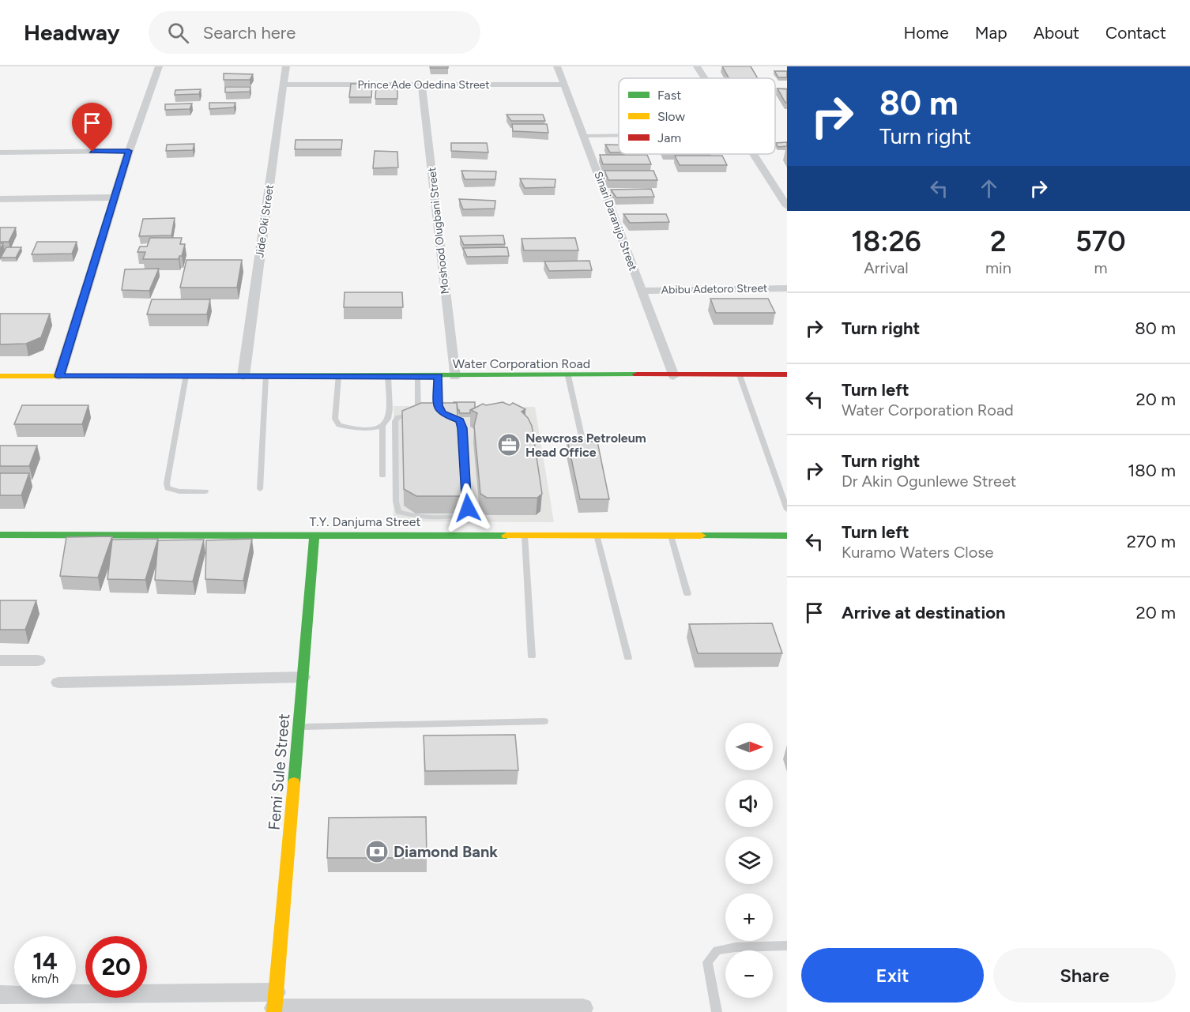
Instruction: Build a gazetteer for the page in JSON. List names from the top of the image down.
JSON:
{
  "streets": {
    "street": [
      "Prince Ade Odedina Street",
      "Jide Oki Street",
      "Sinari Daranijo Street",
      "Moshood Olugbani Street",
      "Abibu Adetoro Street",
      "Water Corporation Road",
      "T.Y. Danjuma Street",
      "Femi Sule Street"
    ]
  },
  "crossings": [
    ["Prince Ade Odedina Street", "Jide Oki Street"],
    ["Prince Ade Odedina Street", "Sinari Daranijo Street"],
    ["Prince Ade Odedina Street", "Moshood Olugbani Street"],
    ["Jide Oki Street", "Water Corporation Road"],
    ["Sinari Daranijo Street", "Abibu Adetoro Street"],
    ["Sinari Daranijo Street", "Water Corporation Road"],
    ["Moshood Olugbani Street", "Water Corporation Road"],
    ["T.Y. Danjuma Street", "Femi Sule Street"]
  ],
  "places": {
    "office": ["Newcross Petroleum Head Office"],
    "bank": ["Diamond Bank"]
  },
  "legend": ["Fast", "Slow", "Jam"],
  "north": "right",
  "page": {
    "header": "Headway",
    "search": "Search here",
    "nav": [
      "Home",
      "Map",
      "About",
      "Contact"
    ],
    "turn": ["80 m", "Turn right"],
    "eta": [
      "18:26",
      "Arrival",
      "2",
      "min",
      "570",
      "m"
    ],
    "list": [
      {
        "name": "Turn right",
        "value": "80 m"
      },
      {
        "name": "Turn left",
        "note": "Water Corporation Road",
        "value": "20 m"
      },
      {
        "name": "Turn right",
        "note": "Dr Akin Ogunlewe Street",
        "value": "180 m"
      },
      {
        "name": "Turn left",
        "note": "Kuramo Waters Close",
        "value": "270 m"
      },
      {
        "name": "Arrive at destination",
        "value": "20 m"
      }
    ],
    "map_buttons": ["+", "−"],
    "speed": "14 km/h",
    "limit": "20",
    "buttons": ["Exit", "Share"]
  }
}
